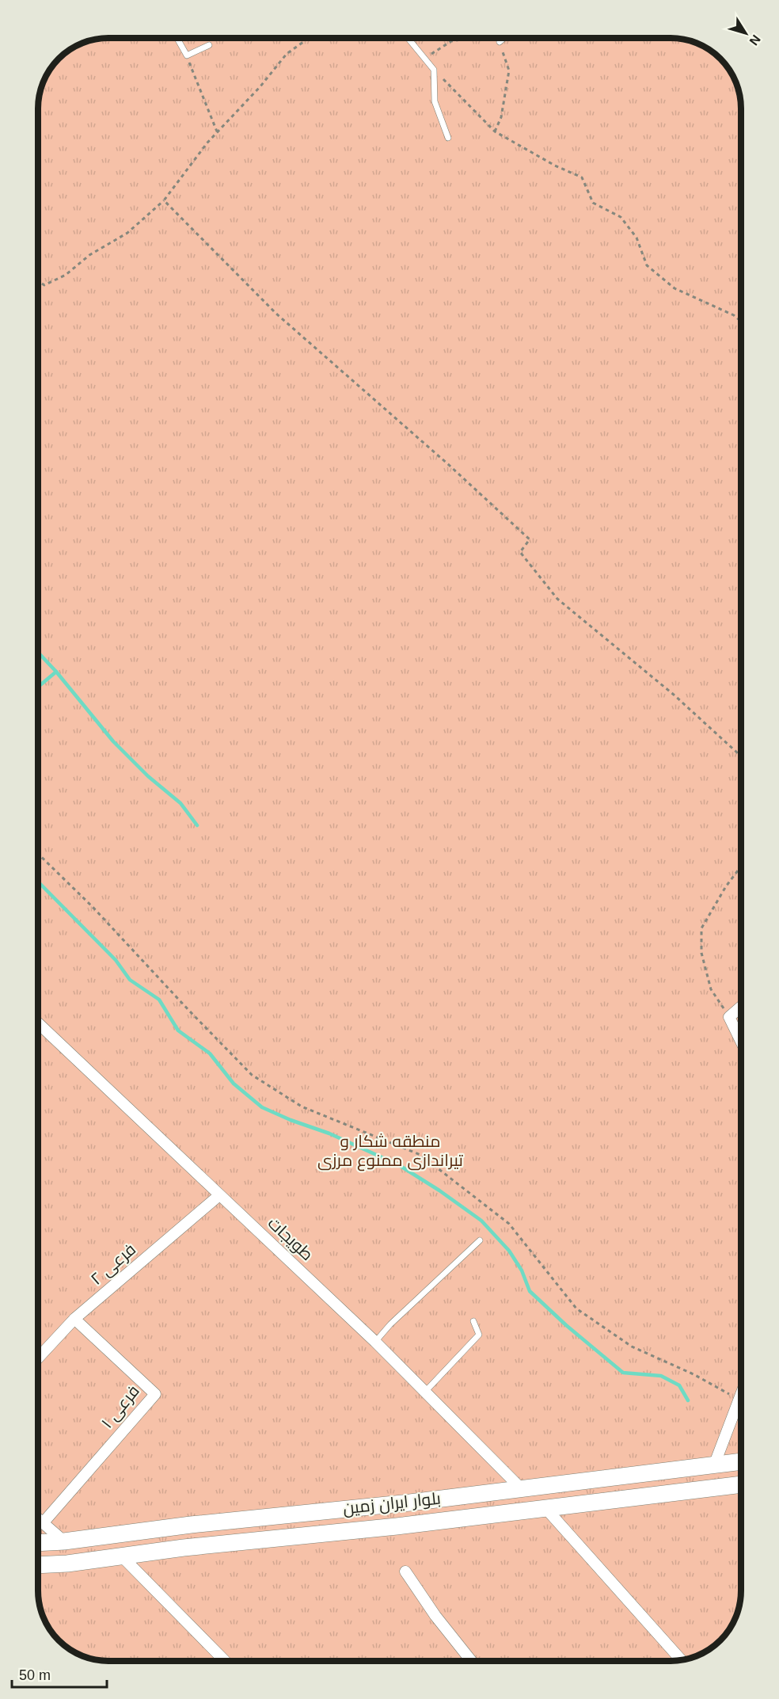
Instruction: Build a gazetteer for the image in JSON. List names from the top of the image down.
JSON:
{
  "streets": {
    "main road": ["بلوار ایران زمین"],
    "street": ["طویجات", "فرعی ۲", "فرعی ۱"]
  },
  "crossings": [
    ["طویجات", "فرعی ۲"],
    ["طویجات", "بلوار ایران زمین"],
    ["فرعی ۲", "فرعی ۱"]
  ],
  "parks": ["منطقه شکار و تیراندازی ممنوع مرزی"],
  "scale_bar": "50 m",
  "north": "bottom right"
}
